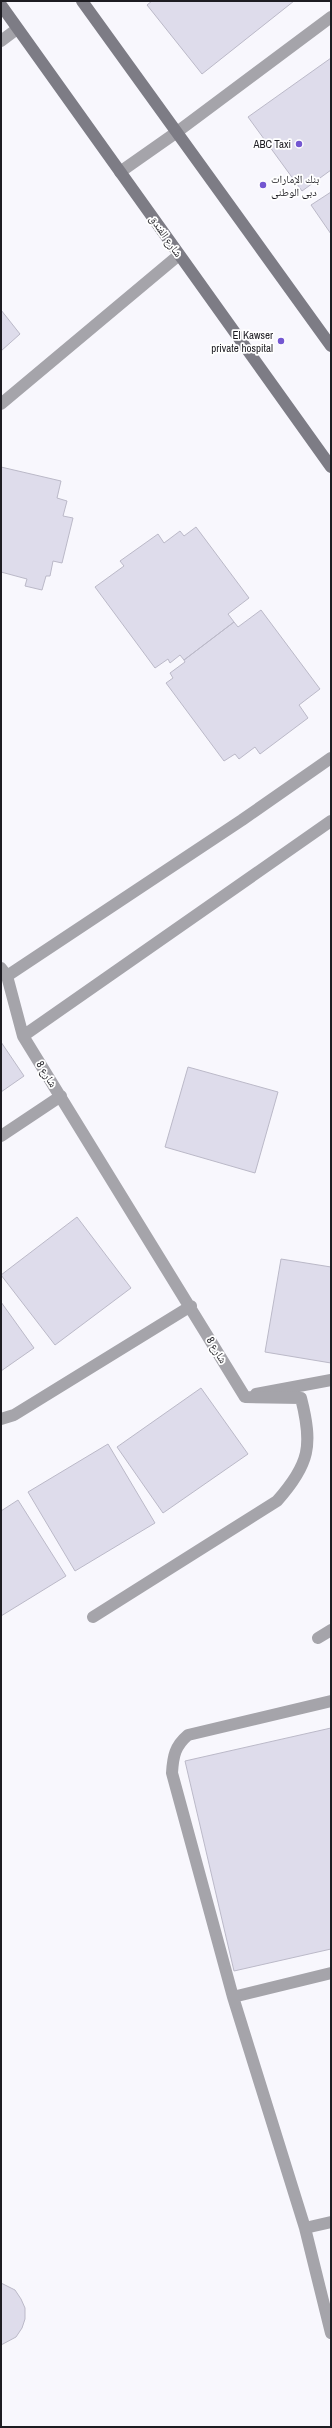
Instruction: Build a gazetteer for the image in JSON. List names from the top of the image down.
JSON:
{
  "streets": {
    "street": ["شارع الفندق", "شارع 8"]
  },
  "places": ["ABC Taxi", "بنك الإمارات دبى الوطنى", "El Kawser private hospital"]
}
